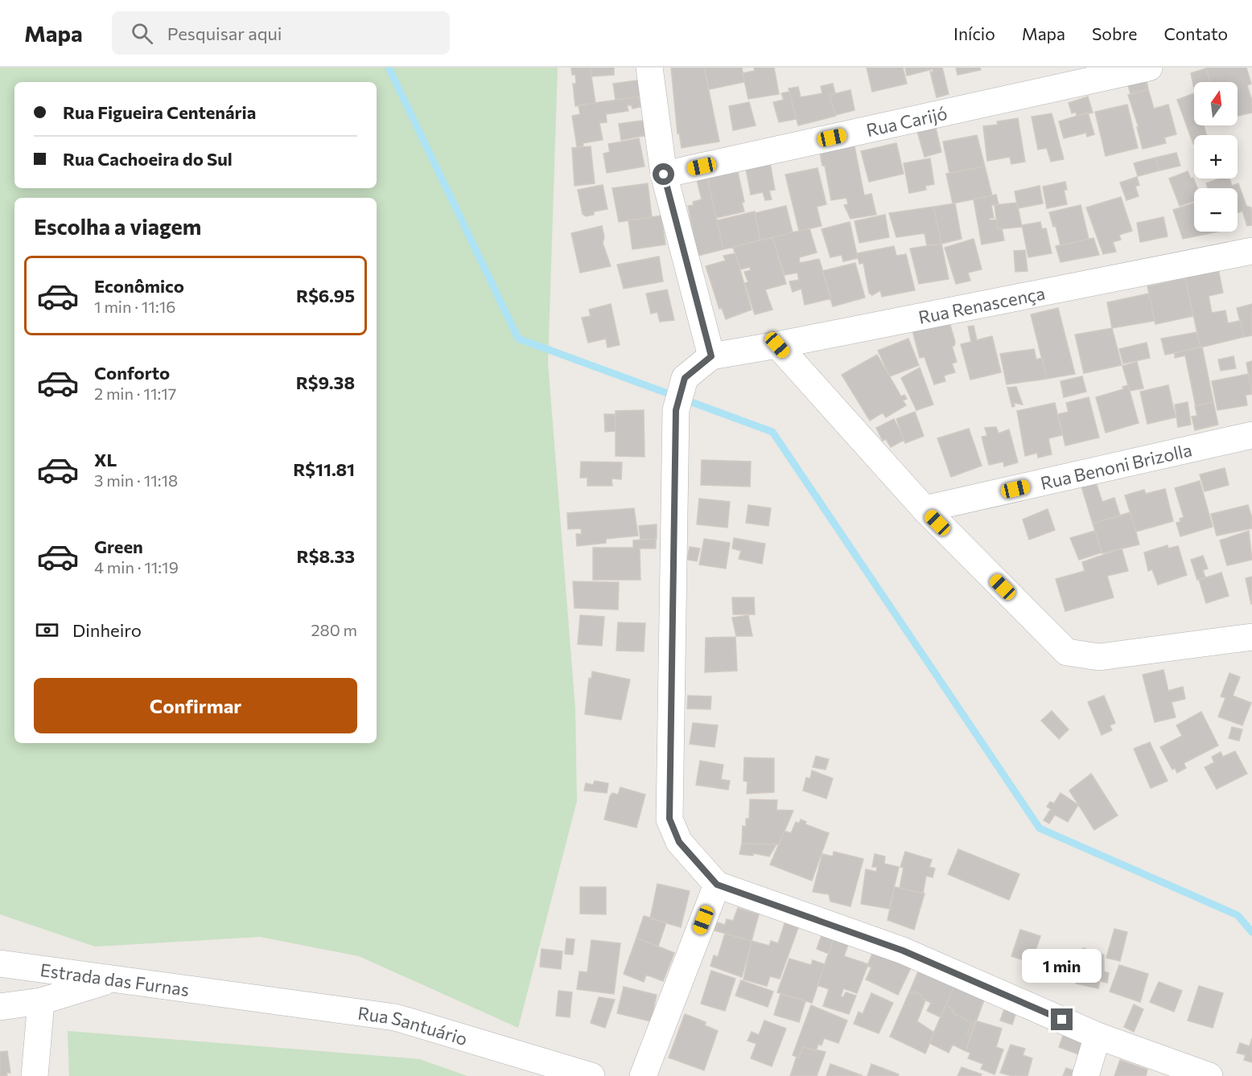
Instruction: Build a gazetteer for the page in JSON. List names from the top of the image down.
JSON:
{
  "streets": {
    "street": [
      "Rua Carijó",
      "Rua Renascença",
      "Rua Benoni Brizolla",
      "Estrada das Furnas",
      "Rua Santuário"
    ]
  },
  "crossings": [
    ["Estrada das Furnas", "Rua Santuário"]
  ],
  "north": "top",
  "page": {
    "header": "Mapa",
    "search": "Pesquisar aqui",
    "nav": [
      "Início",
      "Mapa",
      "Sobre",
      "Contato"
    ],
    "map_buttons": ["+", "−"],
    "banner": ["Rua Figueira Centenária", "Rua Cachoeira do Sul"],
    "heading": "Escolha a viagem",
    "list": [
      {
        "name": "Econômico",
        "note": "1 min · 11:16",
        "value": "R$6.95"
      },
      {
        "name": "Conforto",
        "note": "2 min · 11:17",
        "value": "R$9.38"
      },
      {
        "name": "XL",
        "note": "3 min · 11:18",
        "value": "R$11.81"
      },
      {
        "name": "Green",
        "note": "4 min · 11:19",
        "value": "R$8.33"
      }
    ],
    "pay": ["Dinheiro", "280 m"],
    "buttons": "Confirmar",
    "bubble": "1 min"
  }
}
